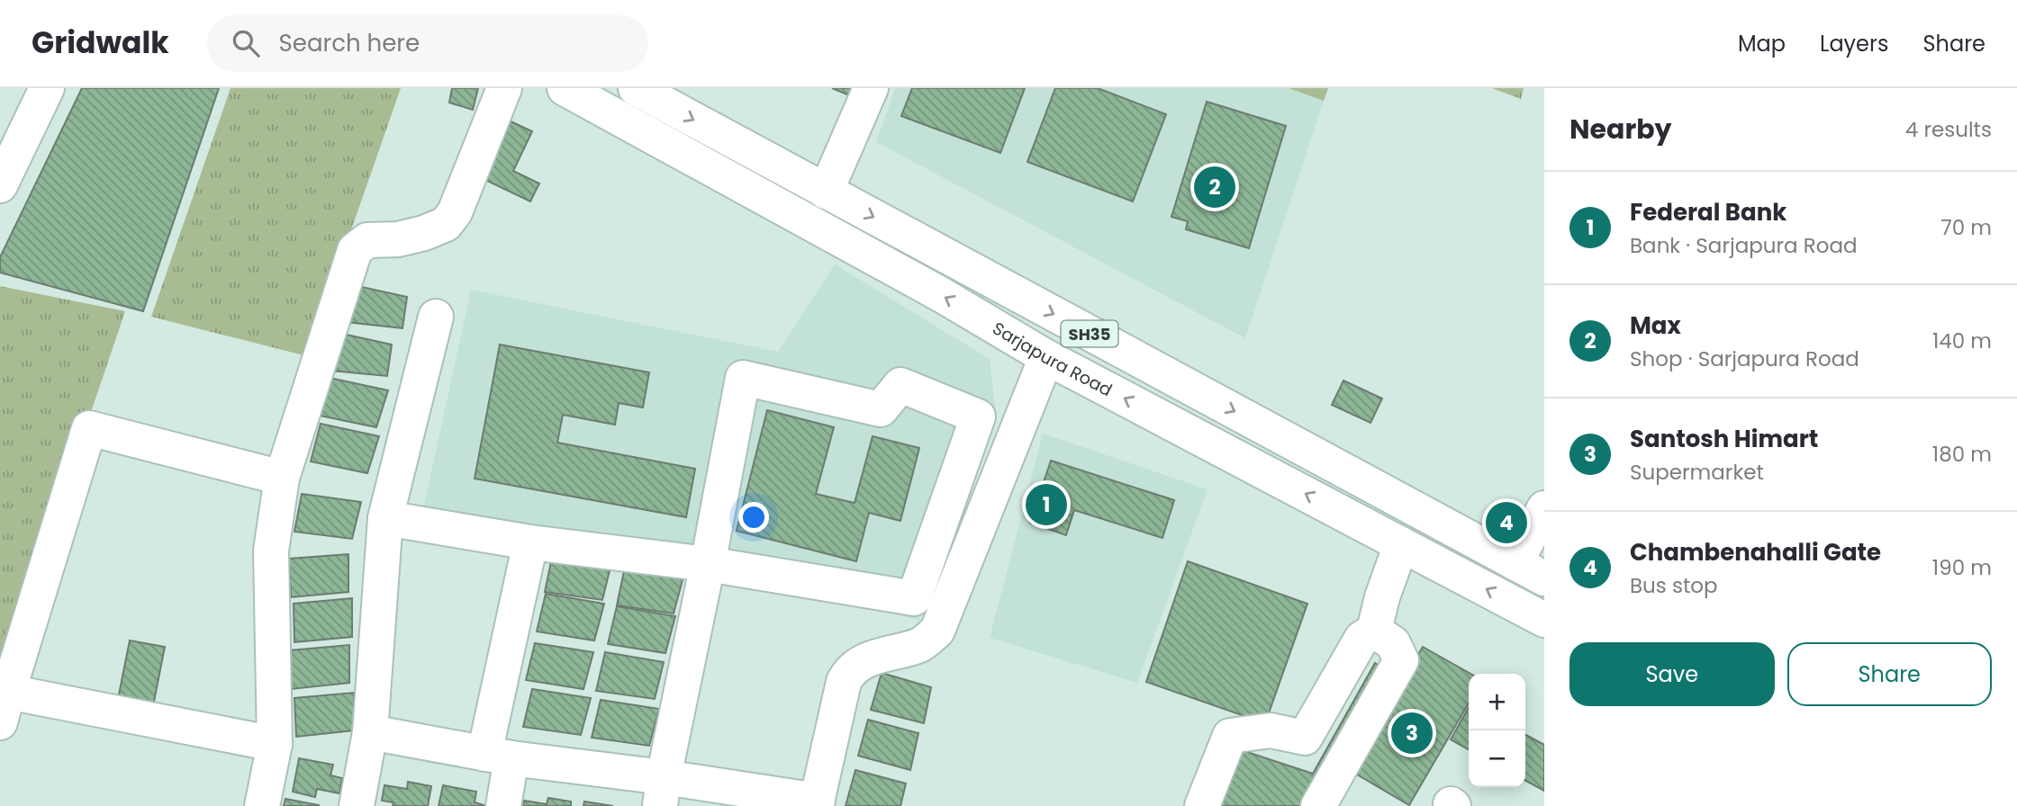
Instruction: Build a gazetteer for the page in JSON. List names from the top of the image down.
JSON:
{
  "streets": {
    "street": ["SH35", "Sarjapura Road"]
  },
  "page": {
    "header": "Gridwalk",
    "search": "Search here",
    "nav": ["Map", "Layers", "Share"],
    "heading": ["Nearby", "4 results"],
    "pins": [
      "2",
      "1",
      "4",
      "3"
    ],
    "list": [
      {
        "mark": "1",
        "name": "Federal Bank",
        "note": "Bank · Sarjapura Road",
        "value": "70 m"
      },
      {
        "mark": "2",
        "name": "Max",
        "note": "Shop · Sarjapura Road",
        "value": "140 m"
      },
      {
        "mark": "3",
        "name": "Santosh Himart",
        "note": "Supermarket",
        "value": "180 m"
      },
      {
        "mark": "4",
        "name": "Chambenahalli Gate",
        "note": "Bus stop",
        "value": "190 m"
      }
    ],
    "buttons": ["Save", "Share"],
    "map_buttons": ["+", "−"]
  }
}
